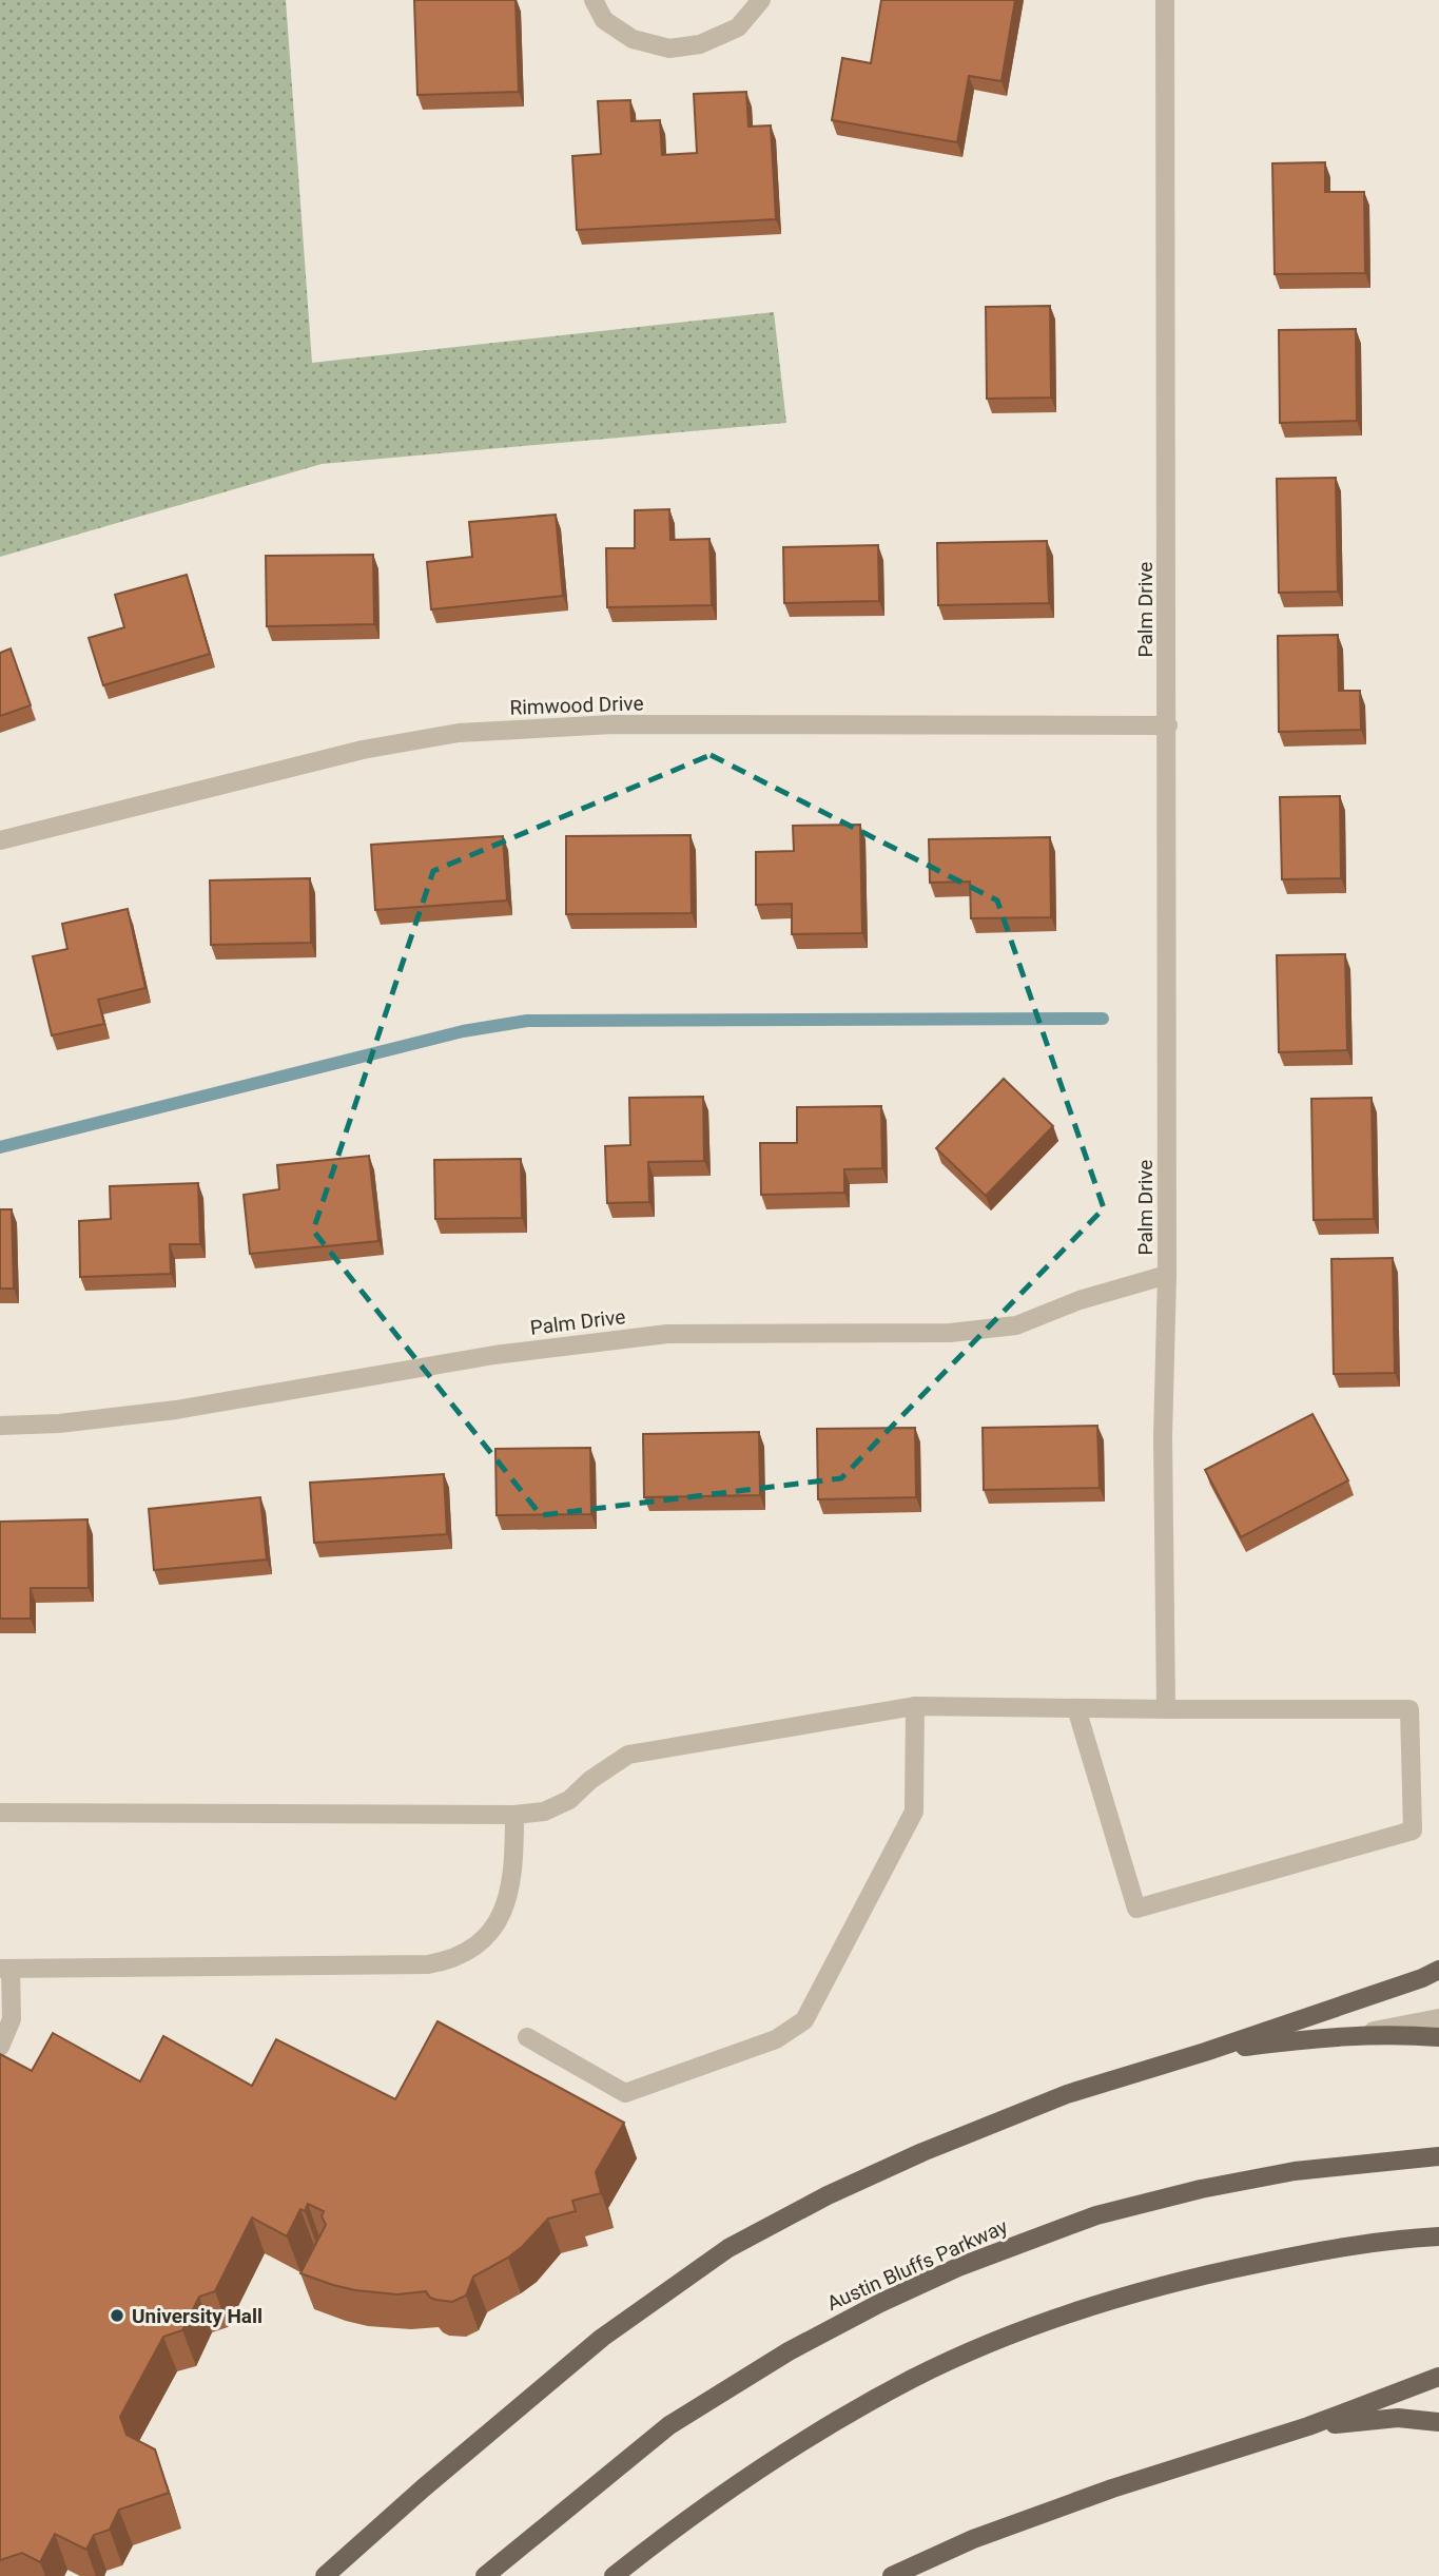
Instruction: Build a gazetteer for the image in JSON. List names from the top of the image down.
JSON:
{
  "streets": {
    "main road": ["Austin Bluffs Parkway"],
    "street": ["Palm Drive", "Rimwood Drive"]
  },
  "crossings": [
    ["Palm Drive", "Rimwood Drive"]
  ],
  "places": ["University Hall"]
}
